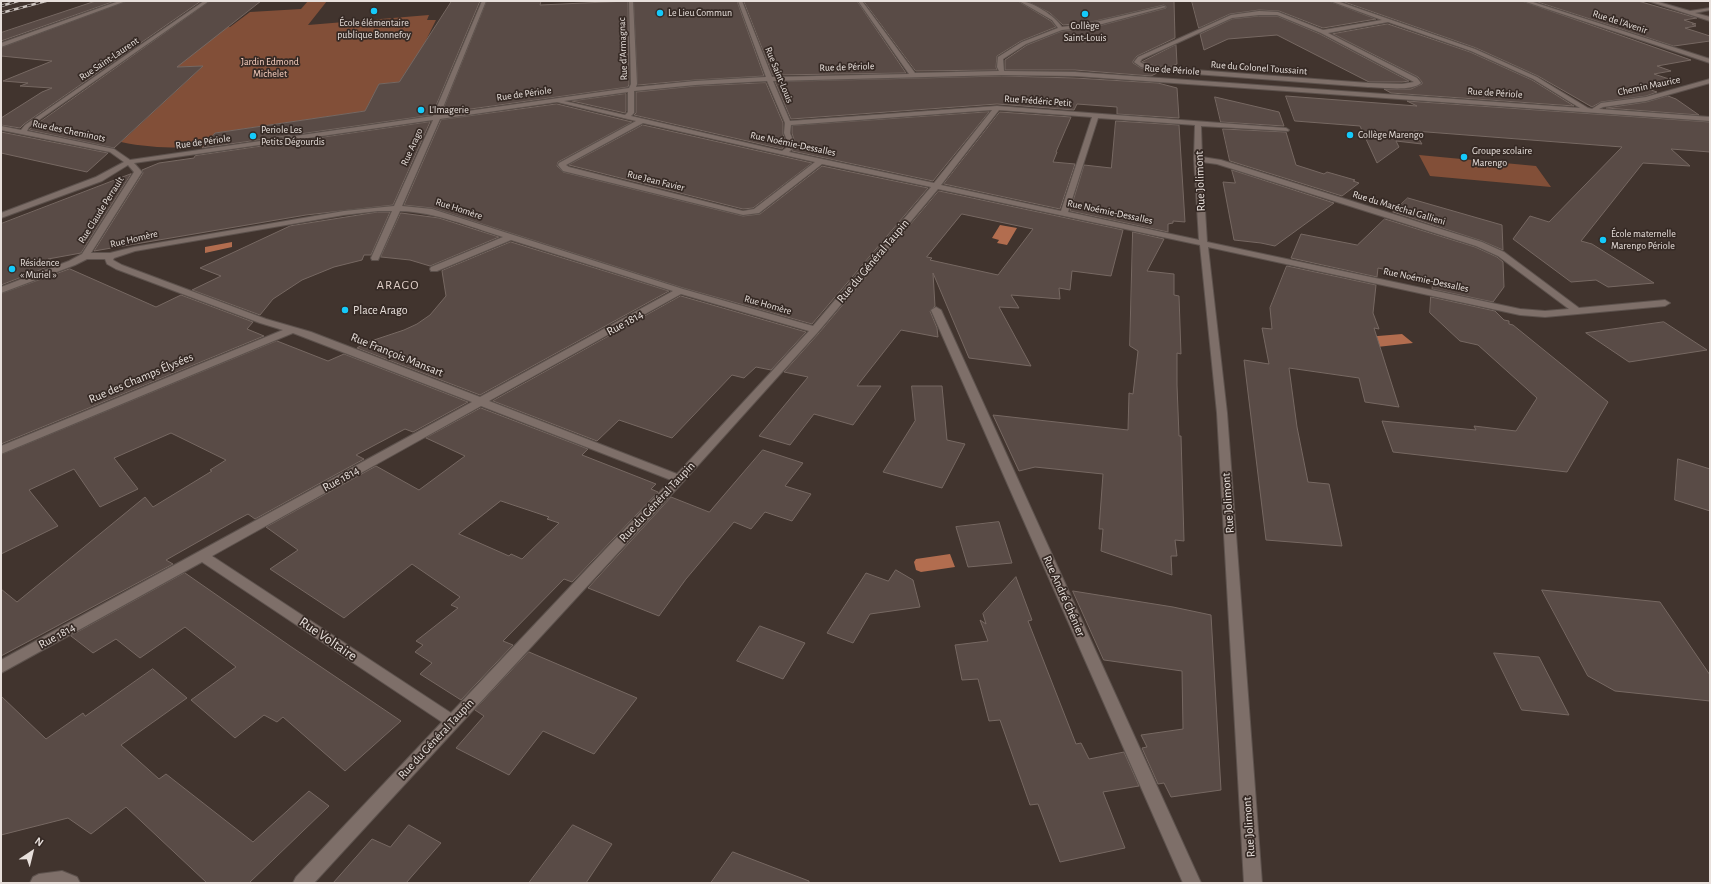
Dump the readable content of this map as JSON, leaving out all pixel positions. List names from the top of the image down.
{
  "streets": {
    "street": [
      "Rue de l'Avenir",
      "Rue d'Armagnac",
      "Rue Saint-Laurent",
      "Rue de Périole",
      "Rue du Colonel Toussaint",
      "Rue Saint-Louis",
      "Chemin Maurice",
      "Rue Frédéric Petit",
      "Rue des Cheminots",
      "Rue Noémie-Dessalles",
      "Rue Arago",
      "Rue Jean Favier",
      "Rue Jolimont",
      "Rue du Maréchal Gallieni",
      "Rue Homère",
      "Rue Claude Perrault",
      "Rue du Général Taupin",
      "Rue 1814",
      "Rue François Mansart",
      "Rue des Champs Élysées",
      "Rue André Chénier",
      "Rue Voltaire"
    ]
  },
  "crossings": [
    ["Rue d'Armagnac", "Rue de Périole"],
    ["Rue d'Armagnac", "Rue Noémie-Dessalles"],
    ["Rue Saint-Laurent", "Rue des Cheminots"],
    ["Rue de Périole", "Rue Saint-Louis"],
    ["Rue de Périole", "Chemin Maurice"],
    ["Rue de Périole", "Rue des Cheminots"],
    ["Rue de Périole", "Rue Noémie-Dessalles"],
    ["Rue de Périole", "Rue Arago"],
    ["Rue de Périole", "Rue Claude Perrault"],
    ["Rue Saint-Louis", "Rue Frédéric Petit"],
    ["Rue Saint-Louis", "Rue Noémie-Dessalles"],
    ["Rue Frédéric Petit", "Rue Jolimont"],
    ["Rue Frédéric Petit", "Rue du Général Taupin"],
    ["Rue des Cheminots", "Rue Claude Perrault"],
    ["Rue Noémie-Dessalles", "Rue Jean Favier"],
    ["Rue Noémie-Dessalles", "Rue Jolimont"],
    ["Rue Noémie-Dessalles", "Rue du Maréchal Gallieni"],
    ["Rue Noémie-Dessalles", "Rue du Général Taupin"],
    ["Rue Arago", "Rue Homère"],
    ["Rue Jolimont", "Rue du Maréchal Gallieni"],
    ["Rue Homère", "Rue Claude Perrault"],
    ["Rue Homère", "Rue du Général Taupin"],
    ["Rue Homère", "Rue 1814"],
    ["Rue Homère", "Rue François Mansart"],
    ["Rue du Général Taupin", "Rue François Mansart"],
    ["Rue du Général Taupin", "Rue Voltaire"],
    ["Rue 1814", "Rue François Mansart"],
    ["Rue 1814", "Rue Voltaire"],
    ["Rue François Mansart", "Rue des Champs Élysées"]
  ],
  "districts": ["ARAGO"],
  "parks": ["Jardin Edmond Michelet"],
  "places": [
    "École élémentaire publique Bonnefoy",
    "Le Lieu Commun",
    "Collège Saint-Louis",
    "L'Imagerie",
    "Collège Marengo",
    "Periole Les Petits Dégourdis",
    "Groupe scolaire Marengo",
    "École maternelle Marengo Périole",
    "Résidence « Muriel »",
    "Place Arago"
  ],
  "north": "top right"
}
